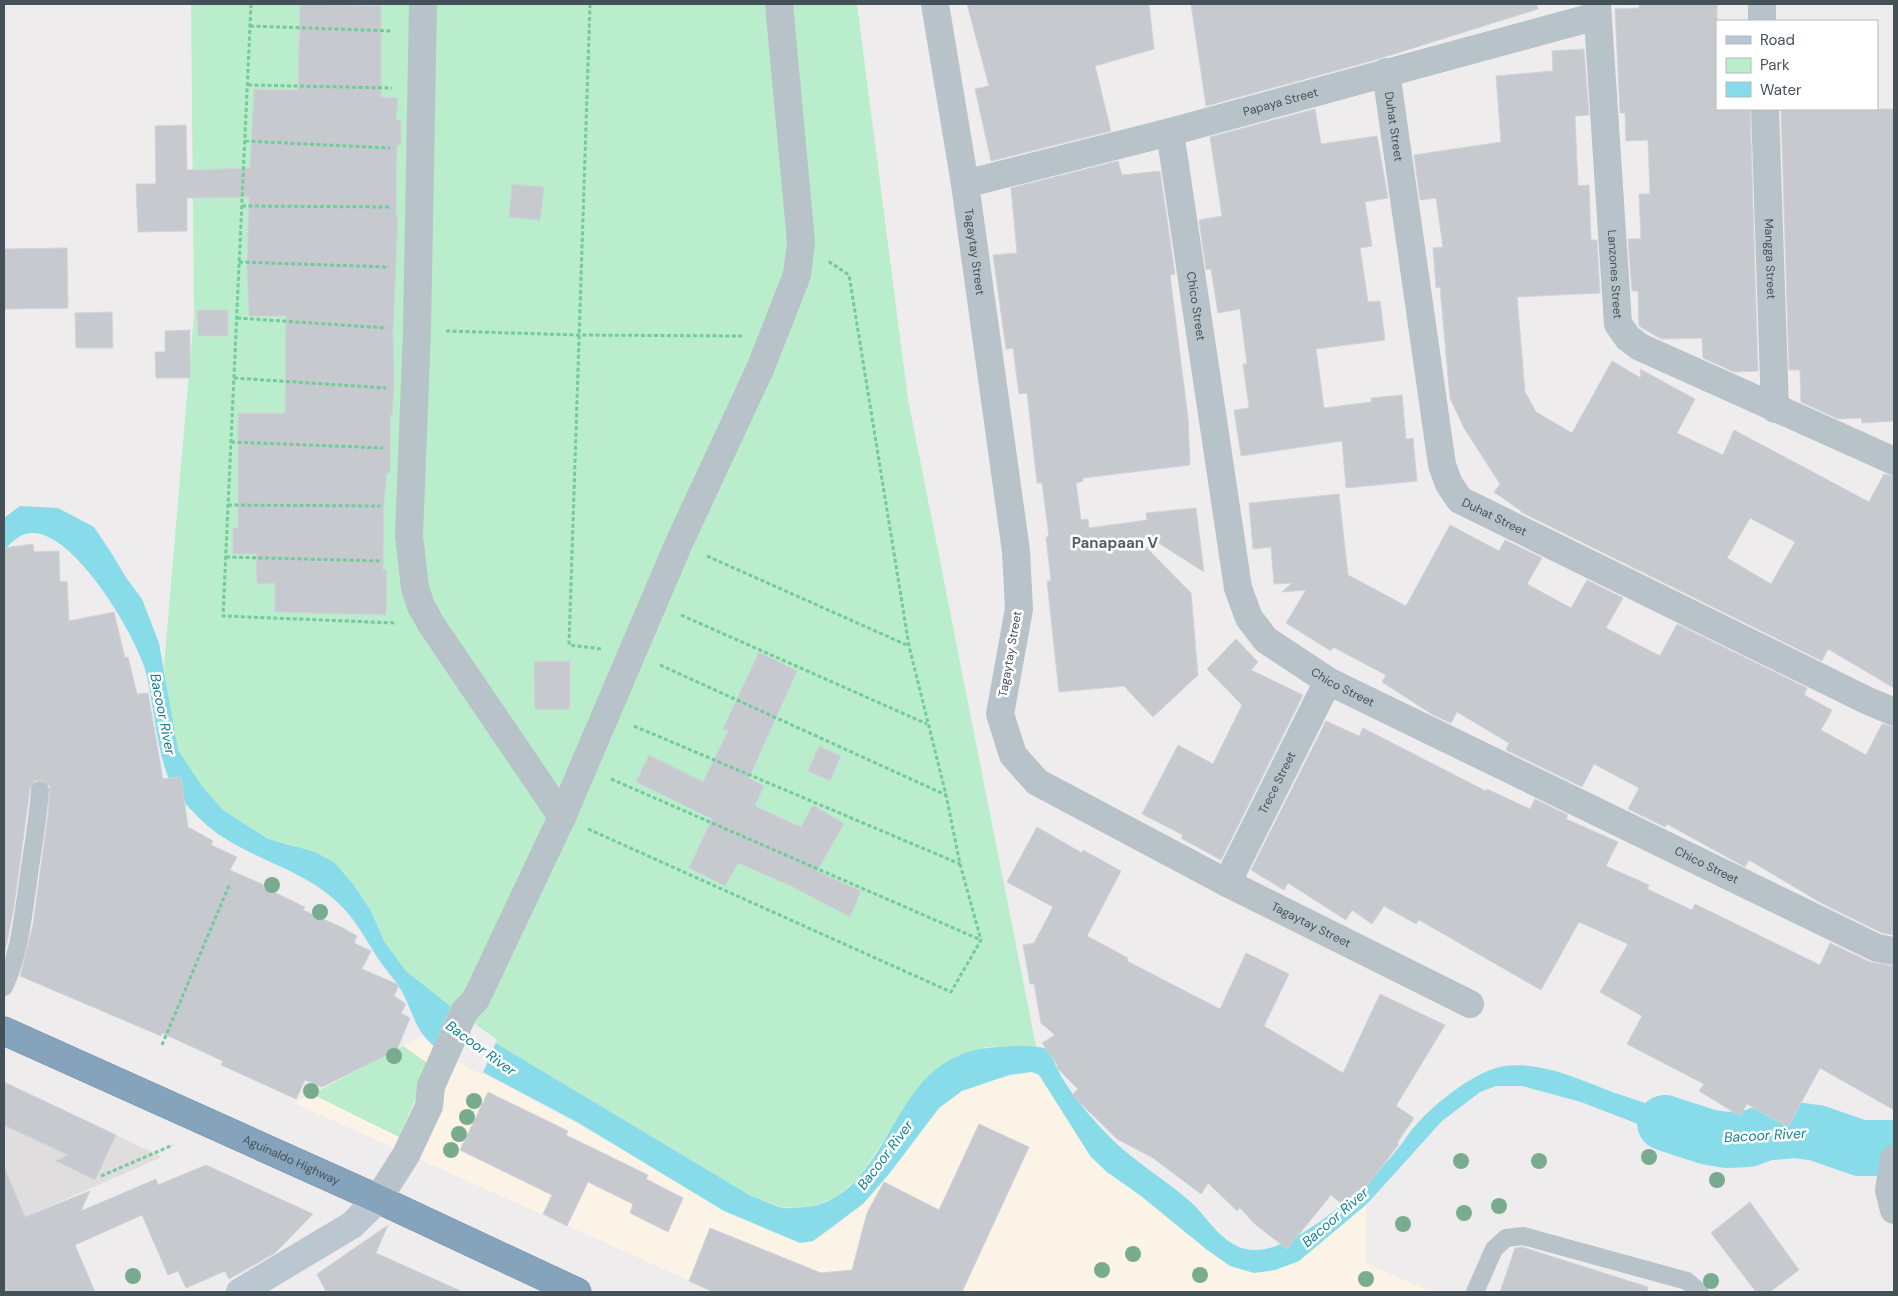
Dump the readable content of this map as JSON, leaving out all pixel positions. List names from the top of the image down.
{
  "streets": {
    "highway": ["Aguinaldo Highway"],
    "street": [
      "Papaya Street",
      "Duhat Street",
      "Tagaytay Street",
      "Mangga Street",
      "Lanzones Street",
      "Chico Street",
      "Trece Street"
    ]
  },
  "crossings": [
    ["Papaya Street", "Duhat Street"],
    ["Papaya Street", "Tagaytay Street"],
    ["Papaya Street", "Lanzones Street"],
    ["Papaya Street", "Chico Street"],
    ["Tagaytay Street", "Trece Street"],
    ["Mangga Street", "Lanzones Street"],
    ["Chico Street", "Trece Street"]
  ],
  "districts": ["Panapaan V"],
  "water": ["Bacoor River"],
  "legend": ["Road", "Park", "Water"]
}
